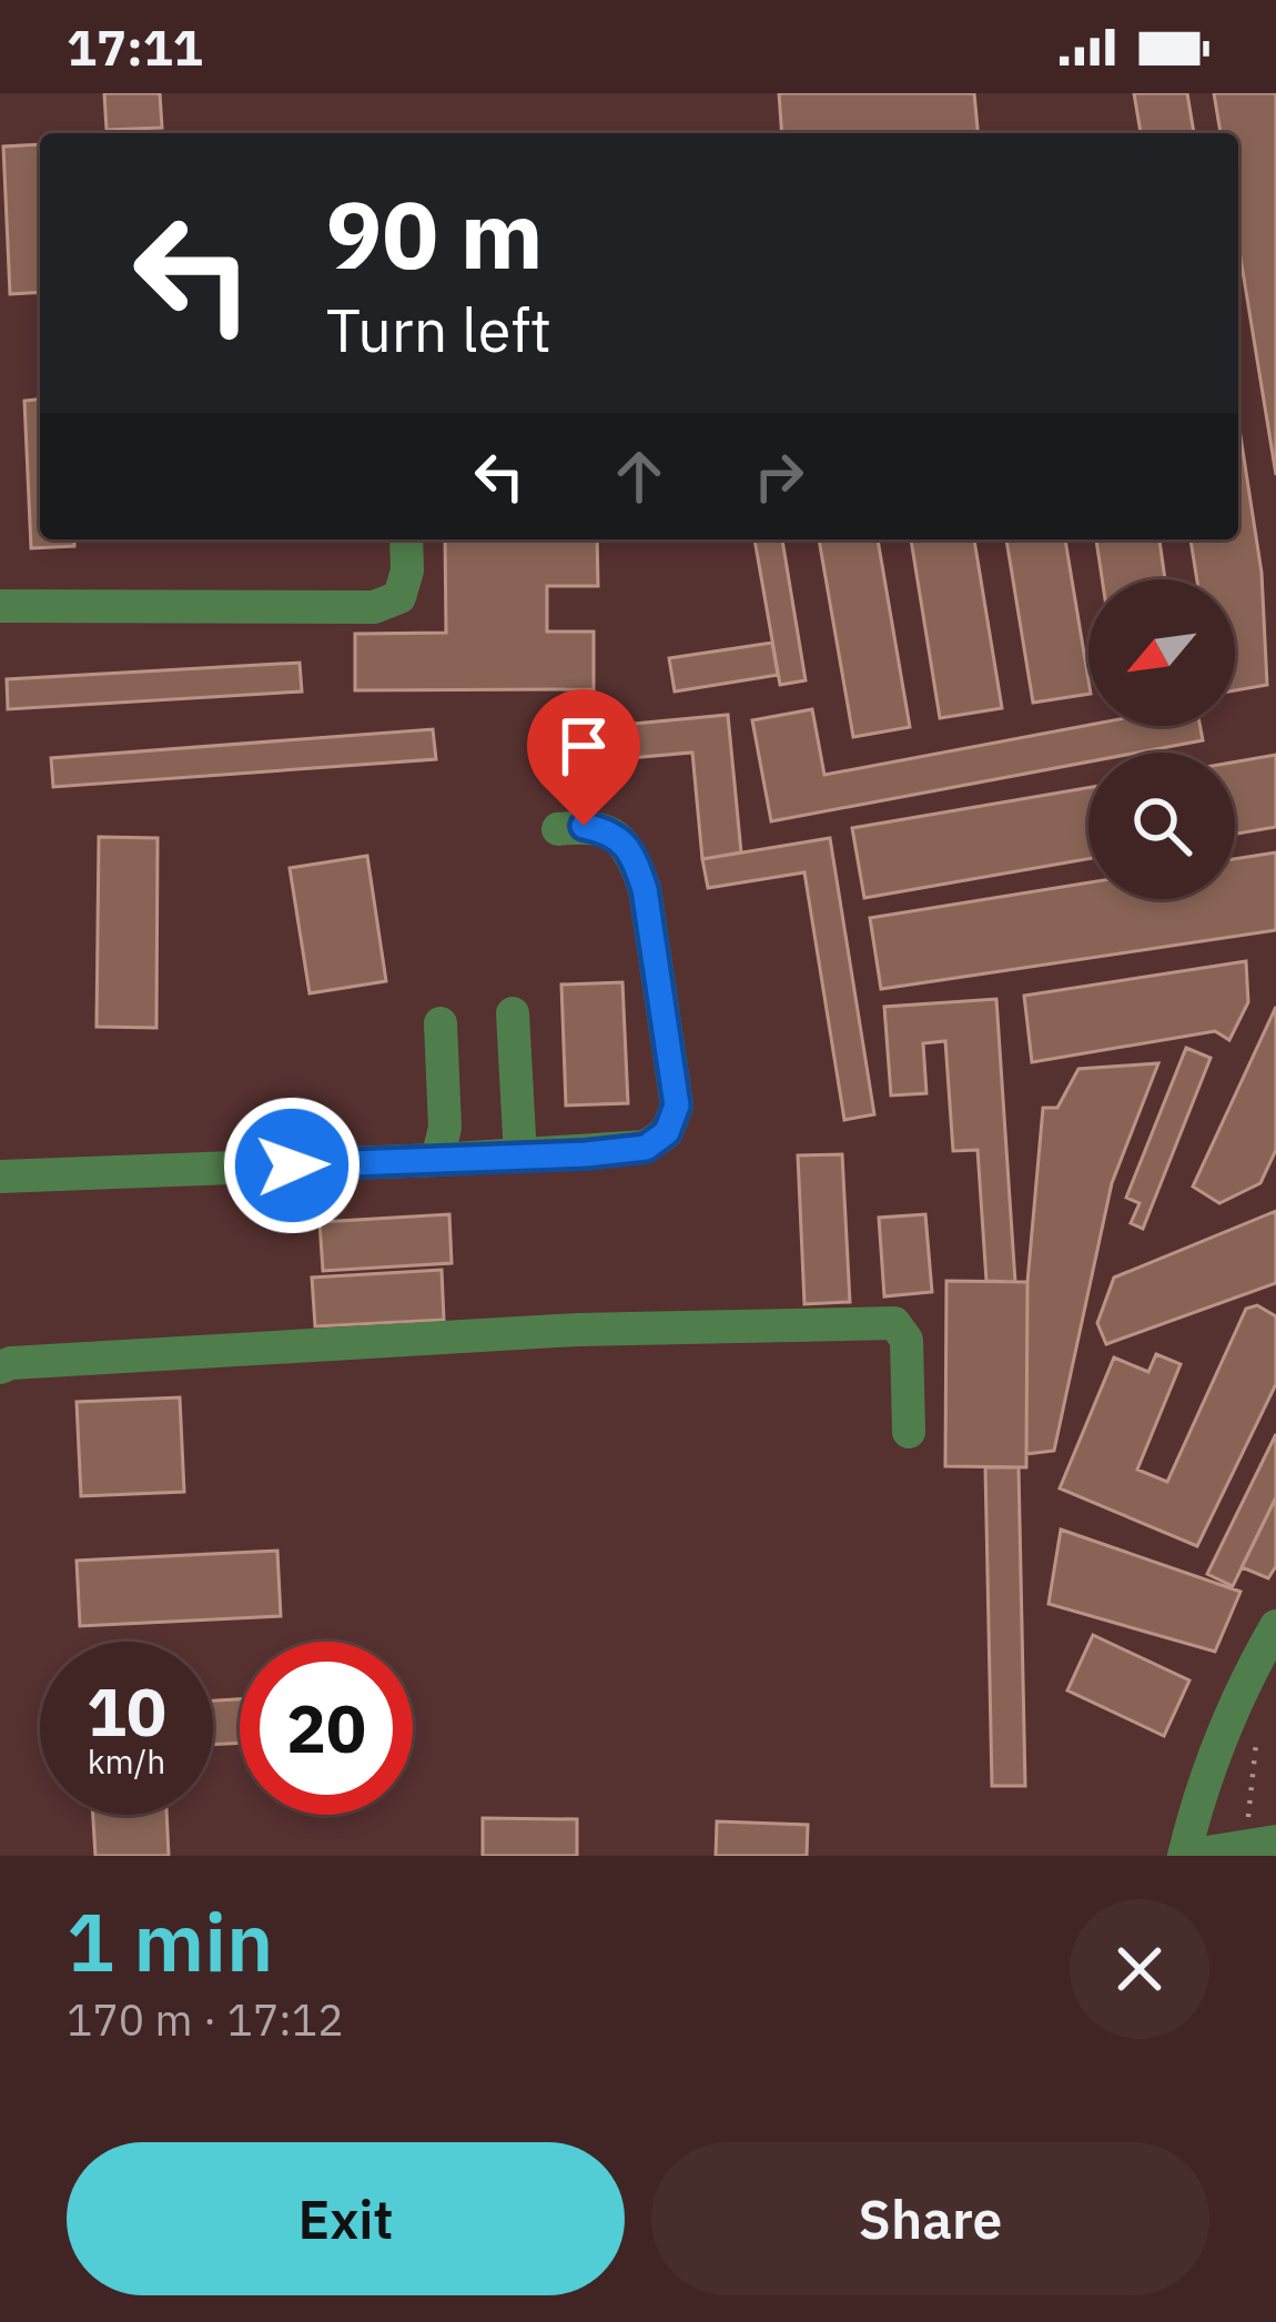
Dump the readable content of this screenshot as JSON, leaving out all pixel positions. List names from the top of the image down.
{
  "north": "bottom left",
  "page": {
    "status": "17:11",
    "turn": ["90 m", "Turn left"],
    "speed": "10 km/h",
    "limit": "20",
    "heading": ["1 min", "170 m · 17:12"],
    "buttons": ["Exit", "Share"]
  }
}
